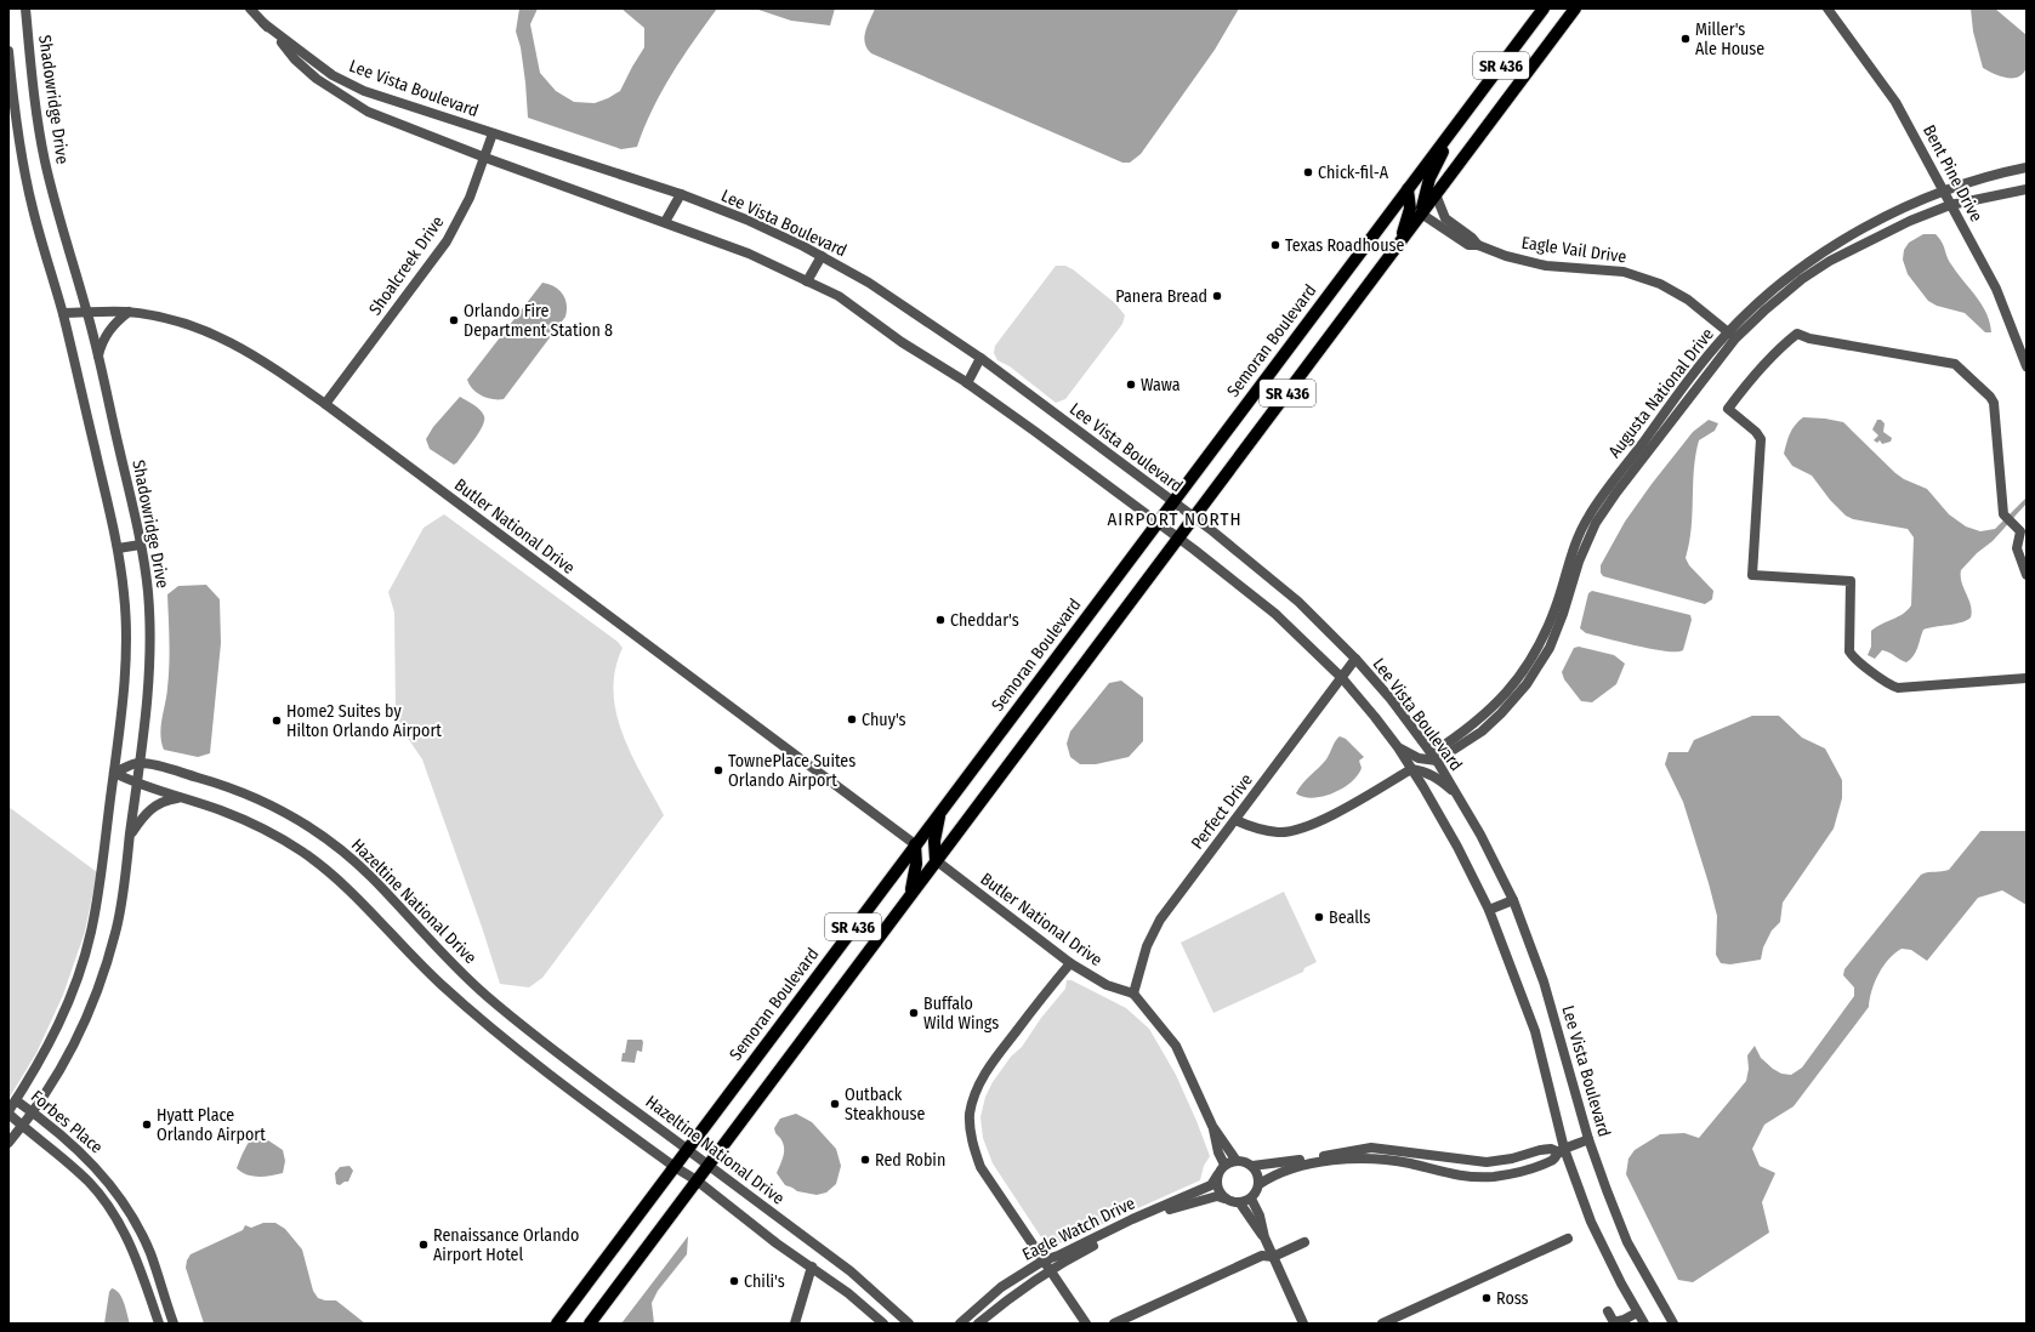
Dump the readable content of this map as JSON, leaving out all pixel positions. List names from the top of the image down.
{
  "streets": {
    "main road": ["SR 436", "Semoran Boulevard"],
    "street": [
      "Lee Vista Boulevard",
      "Shadowridge Drive",
      "Bent Pine Drive",
      "Eagle Vail Drive",
      "Shoalcreek Drive",
      "Augusta National Drive",
      "Butler National Drive",
      "Perfect Drive",
      "Hazeltine National Drive",
      "Forbes Place",
      "Eagle Watch Drive"
    ]
  },
  "crossings": [
    ["SR 436", "Lee Vista Boulevard"],
    ["SR 436", "Eagle Vail Drive"],
    ["SR 436", "Butler National Drive"],
    ["SR 436", "Hazeltine National Drive"],
    ["Lee Vista Boulevard", "Shoalcreek Drive"],
    ["Lee Vista Boulevard", "Semoran Boulevard"],
    ["Lee Vista Boulevard", "Augusta National Drive"],
    ["Lee Vista Boulevard", "Perfect Drive"],
    ["Shadowridge Drive", "Butler National Drive"],
    ["Shadowridge Drive", "Hazeltine National Drive"],
    ["Shadowridge Drive", "Forbes Place"],
    ["Bent Pine Drive", "Augusta National Drive"],
    ["Eagle Vail Drive", "Augusta National Drive"],
    ["Shoalcreek Drive", "Butler National Drive"],
    ["Semoran Boulevard", "Butler National Drive"],
    ["Semoran Boulevard", "Hazeltine National Drive"],
    ["Butler National Drive", "Perfect Drive"]
  ],
  "districts": ["AIRPORT NORTH"],
  "places": [
    "Miller's Ale House",
    "Chick-fil-A",
    "Texas Roadhouse",
    "Panera Bread",
    "Orlando Fire Department Station 8",
    "Wawa",
    "Cheddar's",
    "Chuy's",
    "Home2 Suites by Hilton Orlando Airport",
    "TownePlace Suites Orlando Airport",
    "Bealls",
    "Buffalo Wild Wings",
    "Outback Steakhouse",
    "Hyatt Place Orlando Airport",
    "Red Robin",
    "Renaissance Orlando Airport Hotel",
    "Chili's",
    "Ross"
  ]
}
